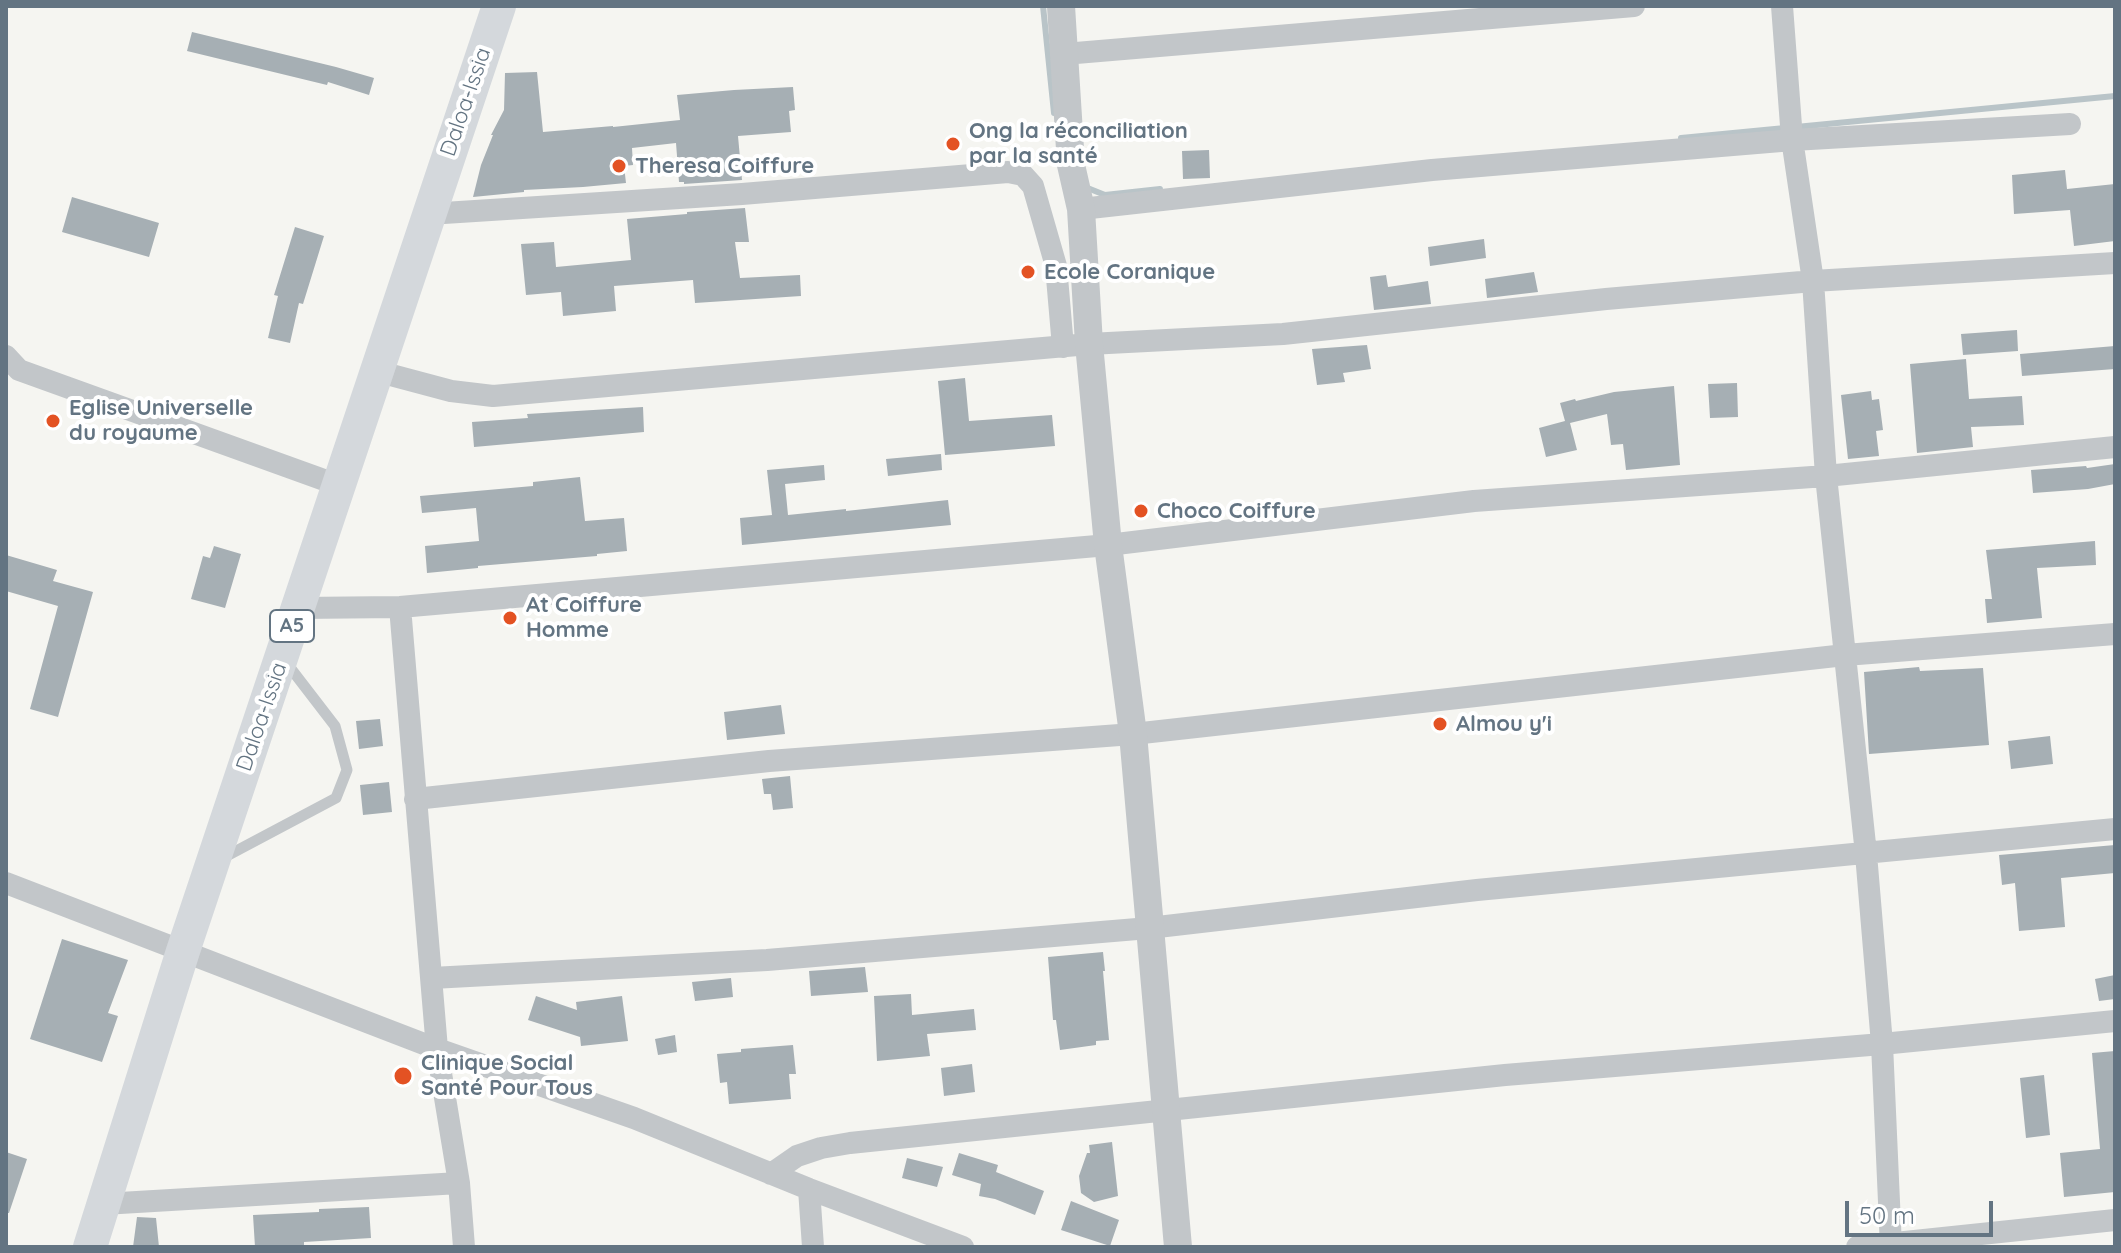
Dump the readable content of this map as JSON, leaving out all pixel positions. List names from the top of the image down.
{
  "streets": {
    "main road": ["Daloa-Issia", "A5"]
  },
  "places": [
    "Ong la réconciliation par la santé",
    "Theresa Coiffure",
    "Ecole Coranique",
    "Eglise Universelle du royaume",
    "Choco Coiffure",
    "At Coiffure Homme",
    "Almou y'i",
    "Clinique Social Santé Pour Tous"
  ],
  "scale_bar": "50 m"
}
